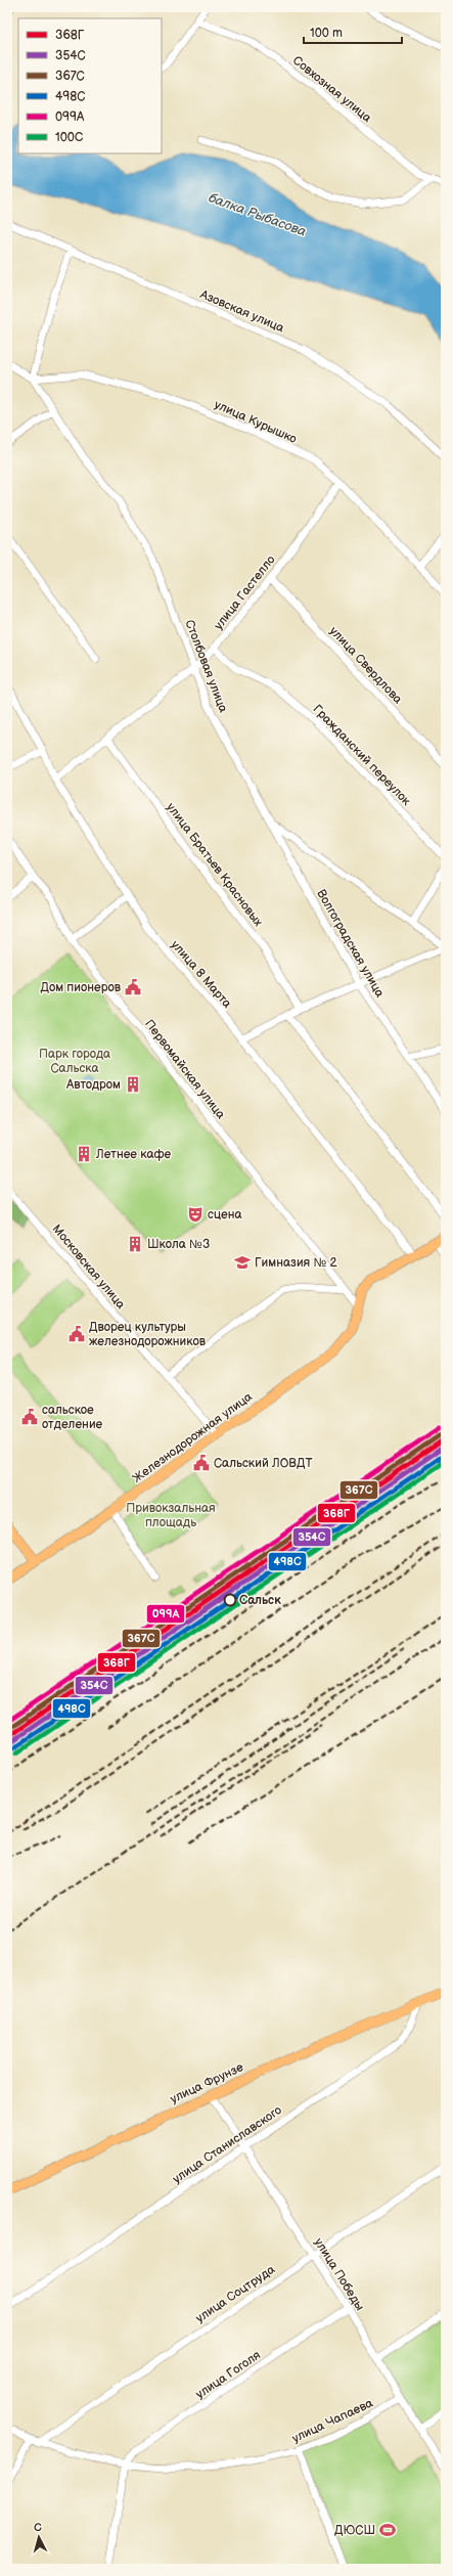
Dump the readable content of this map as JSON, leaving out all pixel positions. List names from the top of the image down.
{
  "streets": {
    "main road": ["Железнодорожная улица", "улица Фрунзе"],
    "street": [
      "Совхозная улица",
      "Азовская улица",
      "улица Курышко",
      "улица Гастелло",
      "улица Свердлова",
      "Столбовая улица",
      "Гражданский переулок",
      "улица Братьев Красновых",
      "Волгоградская улица",
      "улица 8 Марта",
      "Первомайская улица",
      "Московская улица",
      "улица Станиславского",
      "улица Победы",
      "улица Соцтруда",
      "улица Гоголя",
      "улица Чапаева"
    ]
  },
  "crossings": [
    ["улица Курышко", "улица Гастелло"],
    ["улица Курышко", "Столбовая улица"],
    ["улица Гастелло", "улица Свердлова"],
    ["улица Гастелло", "Столбовая улица"],
    ["улица Гастелло", "Гражданский переулок"],
    ["улица Гастелло", "улица Братьев Красновых"],
    ["улица Гастелло", "улица 8 Марта"],
    ["Столбовая улица", "Волгоградская улица"],
    ["улица 8 Марта", "Железнодорожная улица"],
    ["Первомайская улица", "Железнодорожная улица"],
    ["Московская улица", "Железнодорожная улица"],
    ["улица Фрунзе", "улица Станиславского"],
    ["улица Фрунзе", "улица Победы"],
    ["улица Станиславского", "улица Победы"],
    ["улица Победы", "улица Соцтруда"],
    ["улица Победы", "улица Гоголя"],
    ["улица Победы", "улица Чапаева"],
    ["улица Соцтруда", "улица Чапаева"],
    ["улица Гоголя", "улица Чапаева"]
  ],
  "water": ["балка Рыбасова"],
  "parks": ["Парк города Сальска", "Привокзальная площадь"],
  "places": {
    "public building": [
      "Дом пионеров",
      "Дворец культуры железнодорожников",
      "сальское отделение",
      "Сальский ЛОВДТ"
    ],
    "building": ["Автодром", "Летнее кафе", "Школа №3"],
    "theatre": ["сцена"],
    "school or university": ["Гимназия № 2"],
    "other": ["Сальск"],
    "sports": ["ДЮСШ"]
  },
  "lines": [
    "transit line 099А",
    "transit line 367С",
    "transit line 368Г",
    "transit line 354С",
    "transit line 498С",
    "transit line 100C"
  ],
  "legend": [
    "368Г",
    "354С",
    "367С",
    "498С",
    "099А",
    "100C"
  ],
  "scale_bar": "100 m",
  "north": "top"
}
